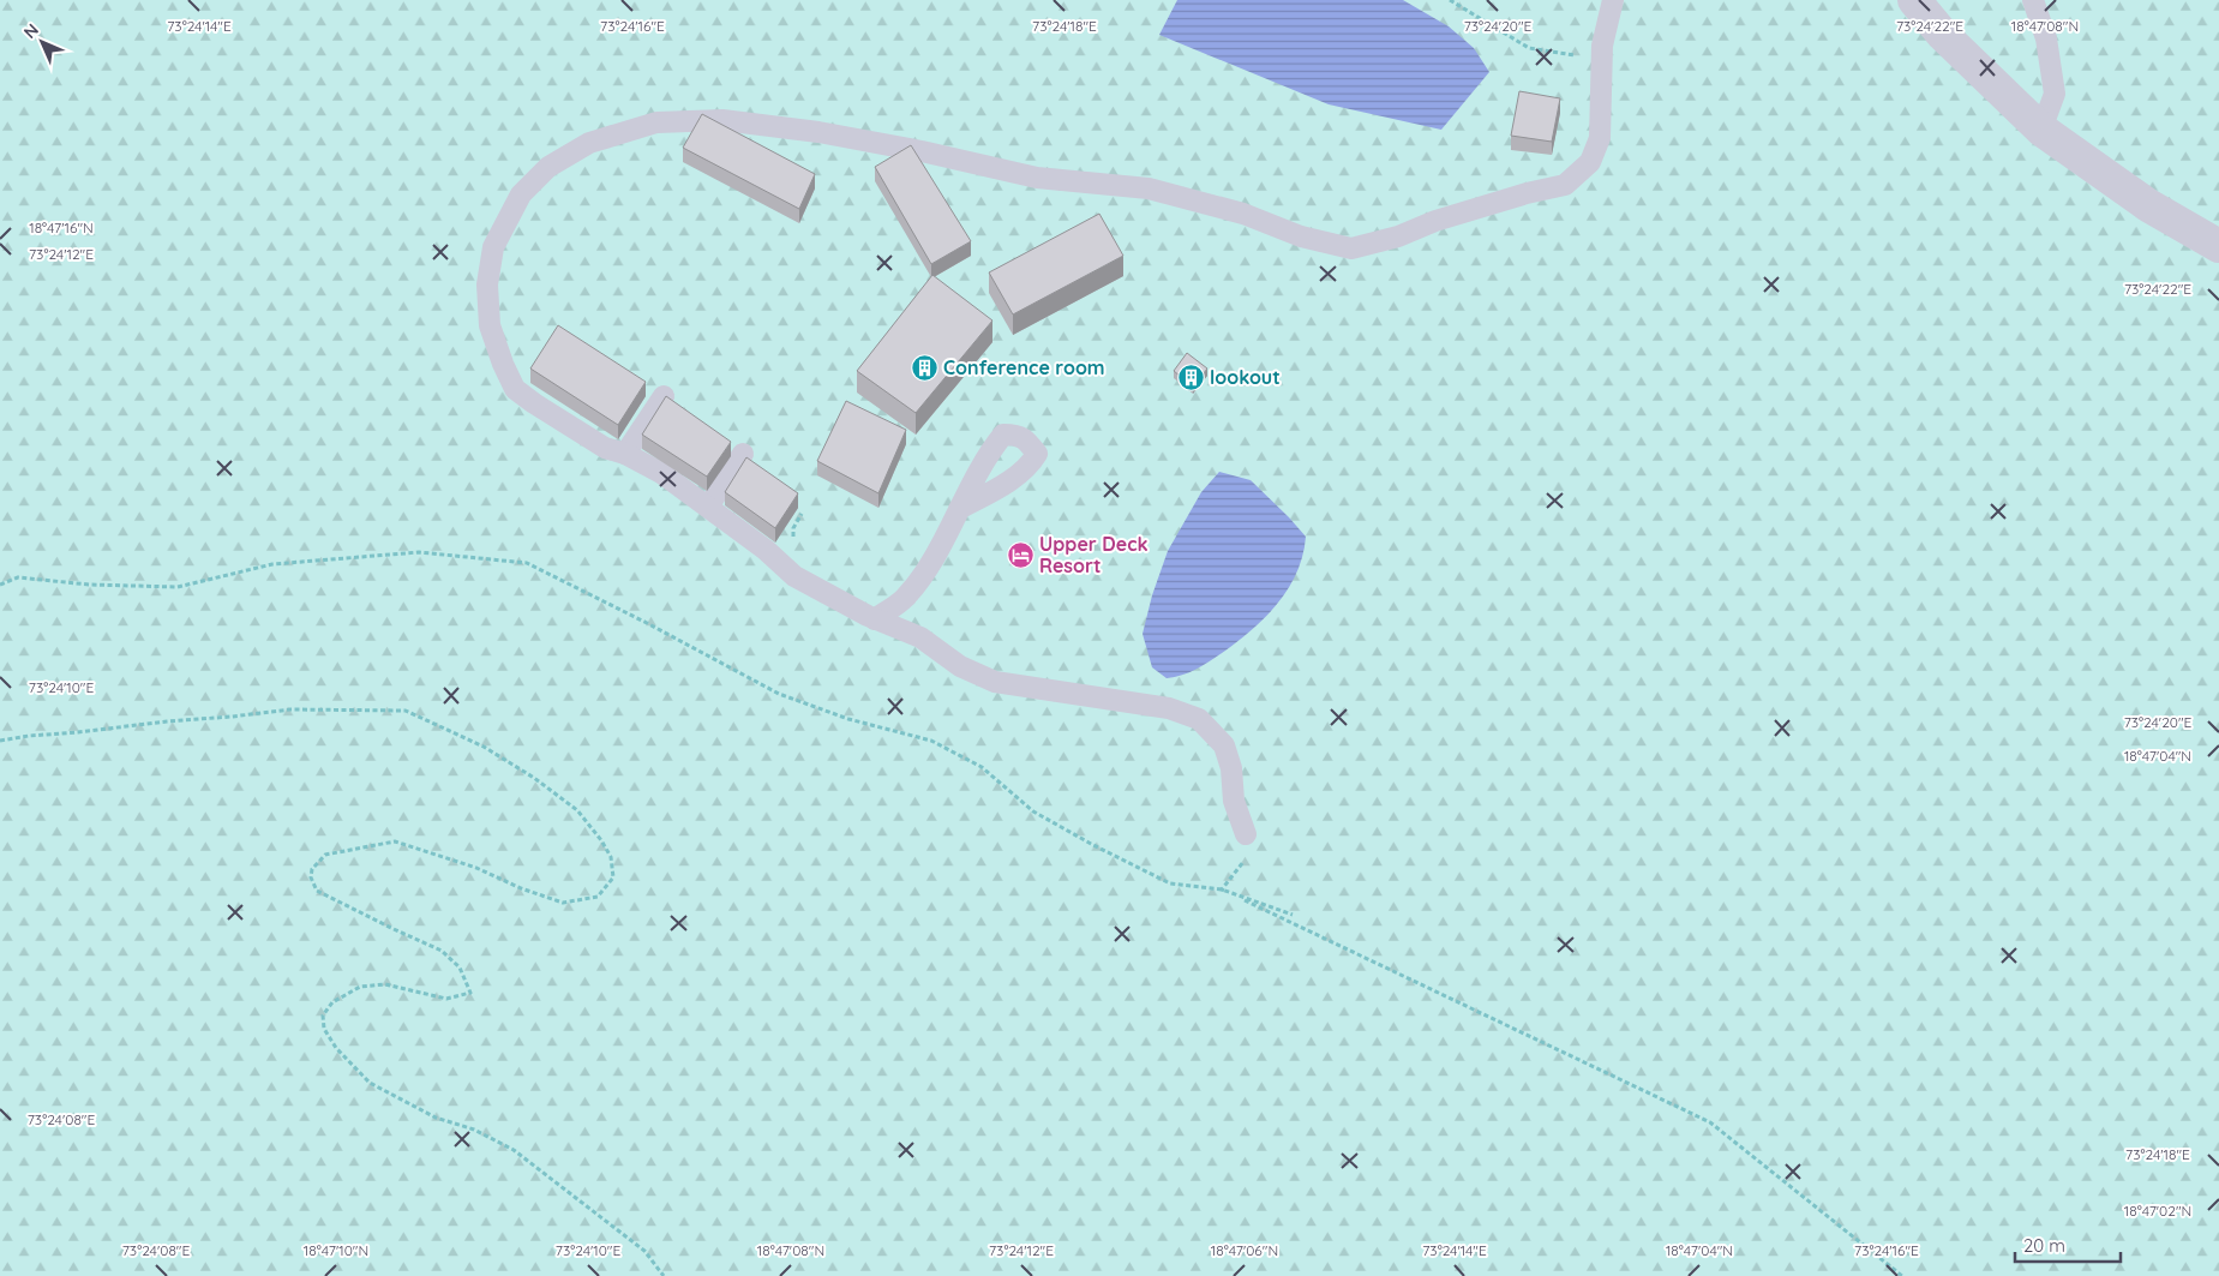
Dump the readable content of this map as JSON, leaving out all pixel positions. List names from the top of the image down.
{
  "places": {
    "building": ["Conference room", "lookout"],
    "hotel": ["Upper Deck Resort"]
  },
  "scale_bar": "20 m",
  "north": "top left",
  "coordinates": [
    "73°24'22\"E",
    "73°24'14\"E",
    "73°24'16\"E",
    "73°24'18\"E",
    "73°24'20\"E",
    "18°47'08\"N",
    "18°47'16\"N",
    "73°24'12\"E",
    "73°24'10\"E",
    "18°47'04\"N",
    "73°24'08\"E",
    "18°47'02\"N",
    "18°47'10\"N",
    "18°47'06\"N"
  ]
}
